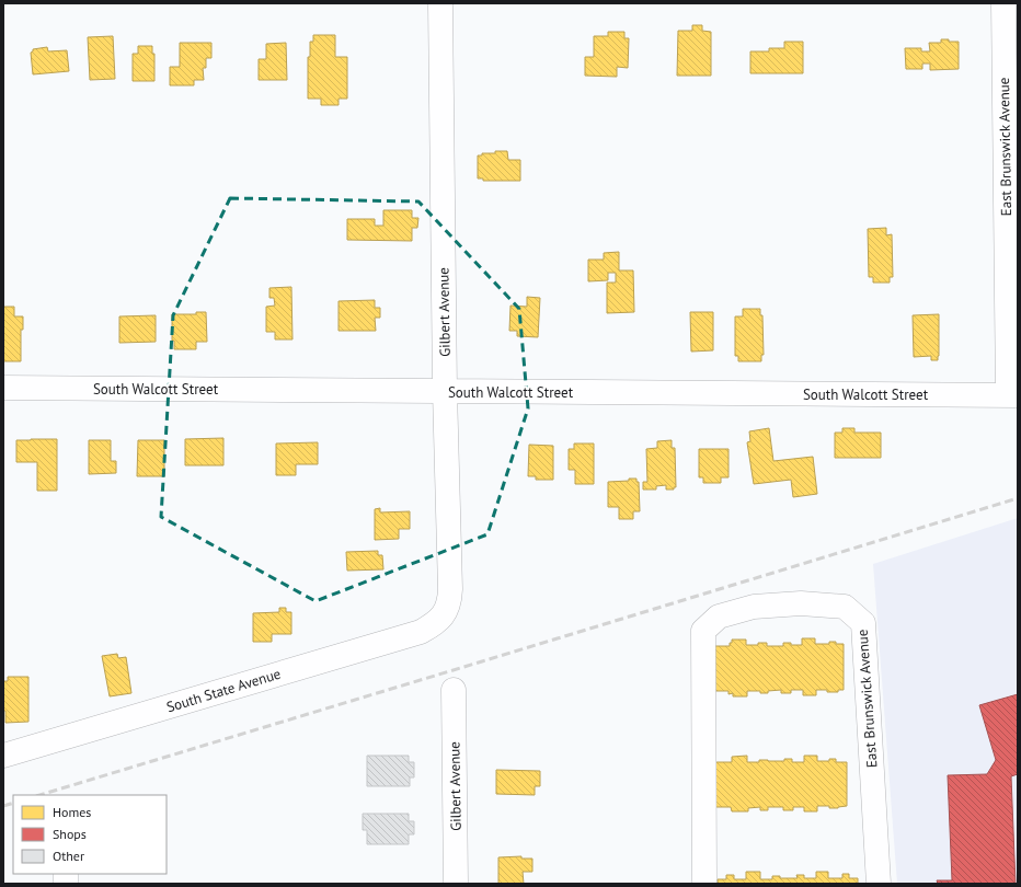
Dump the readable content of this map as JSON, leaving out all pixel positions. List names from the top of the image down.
{
  "streets": {
    "street": [
      "East Brunswick Avenue",
      "Gilbert Avenue",
      "South Walcott Street",
      "South State Avenue"
    ]
  },
  "crossings": [
    ["East Brunswick Avenue", "South Walcott Street"],
    ["Gilbert Avenue", "South Walcott Street"],
    ["Gilbert Avenue", "South State Avenue"]
  ],
  "legend": ["Homes", "Shops", "Other"]
}
